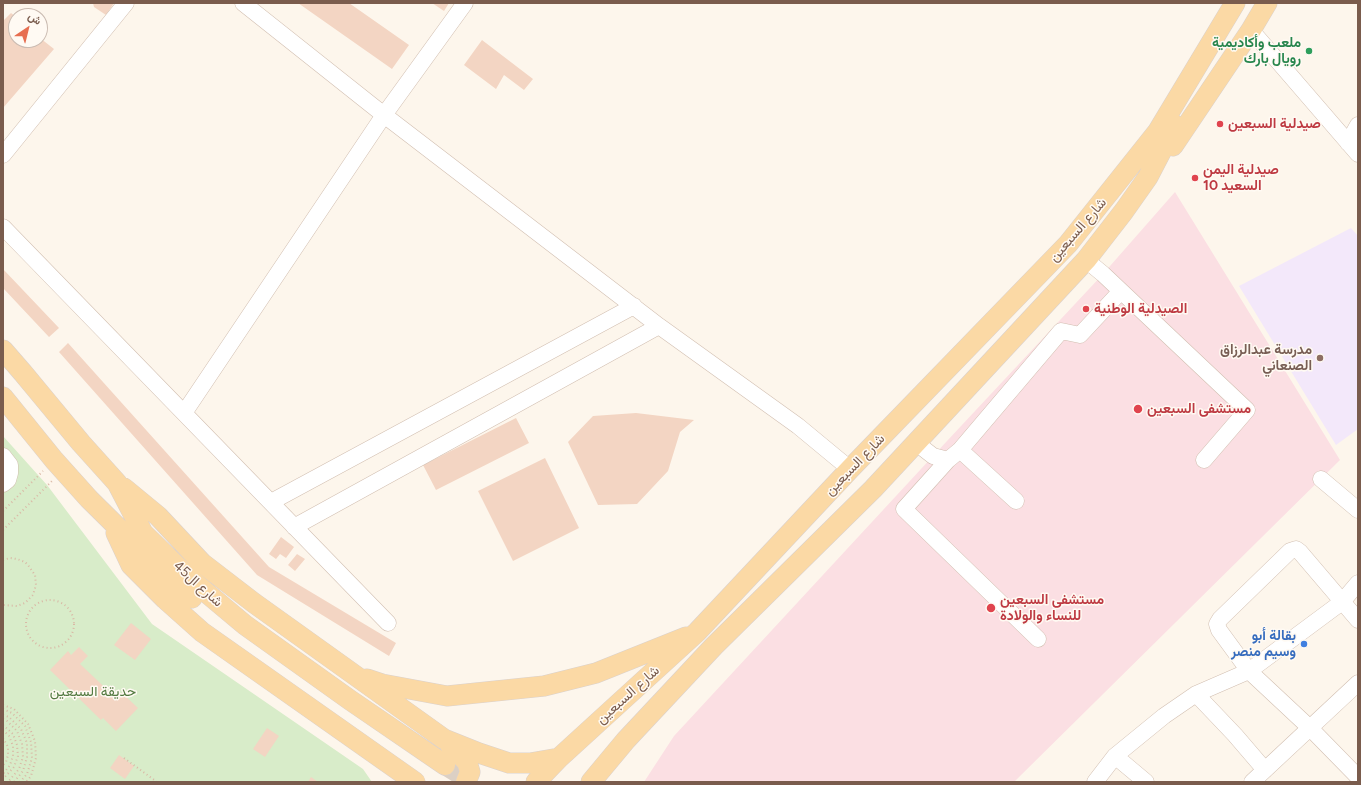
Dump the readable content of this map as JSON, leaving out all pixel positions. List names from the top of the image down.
{
  "streets": {
    "main road": ["شارع السبعين", "شارع ال45"]
  },
  "parks": ["حديقة السبعين"],
  "places": [
    "ملعب وأكاديمية رويال بارك",
    "صيدلية السبعين",
    "صيدلية اليمن السعيد 10",
    "الصيدلية الوطنية",
    "مدرسة عبدالرزاق الصنعاني",
    "مستشفى السبعين",
    "مستشفى السبعين للنساء والولادة",
    "بقالة أبو وسيم منصر"
  ],
  "north": "top right"
}
